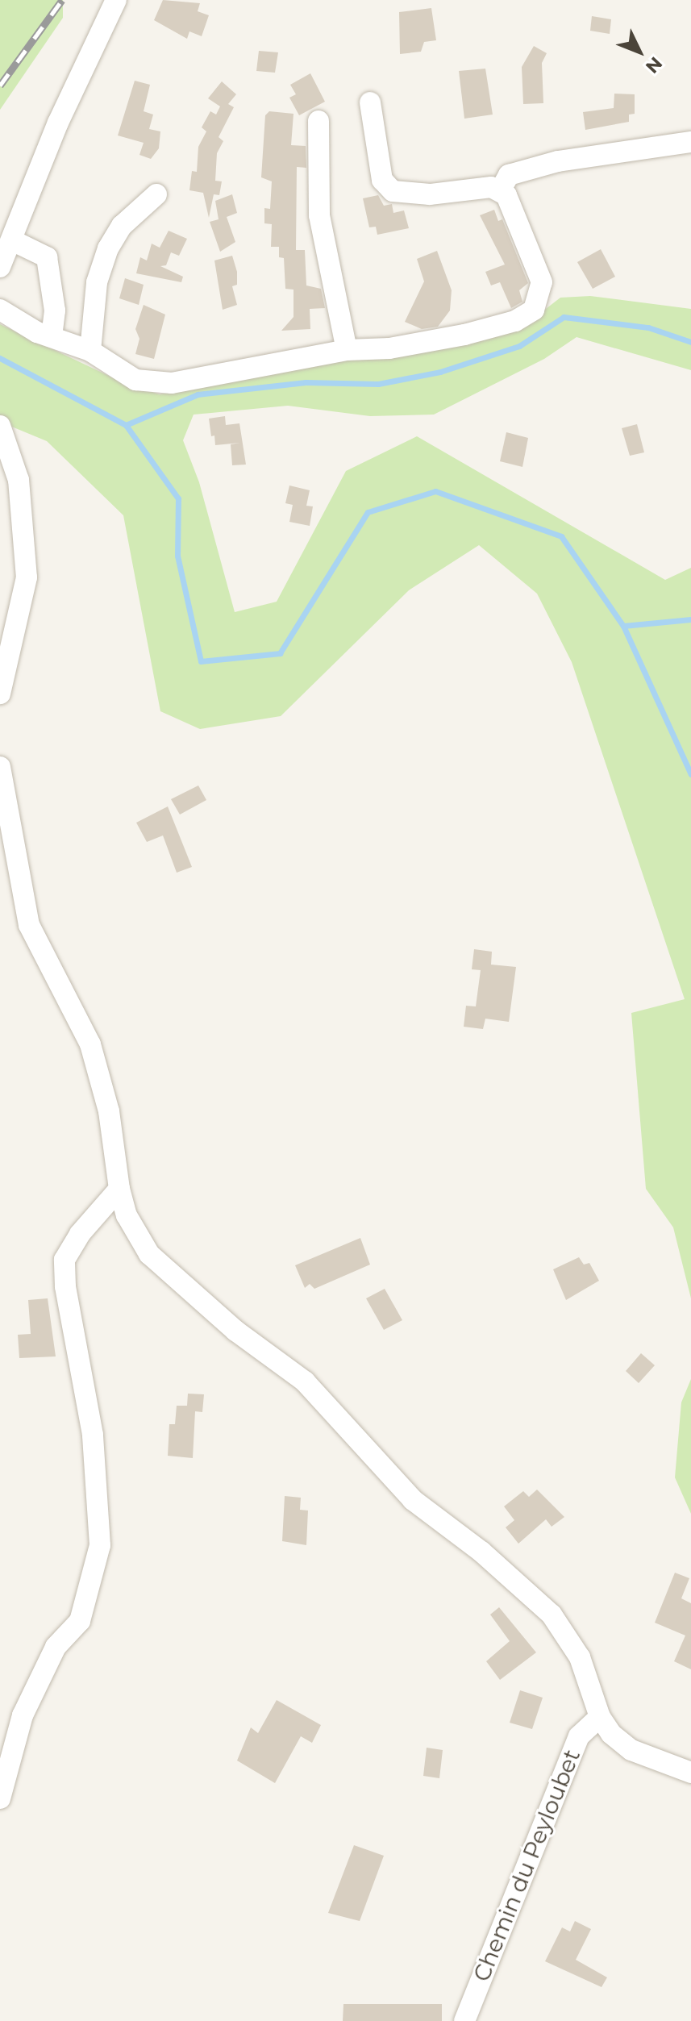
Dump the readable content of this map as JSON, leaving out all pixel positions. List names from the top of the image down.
{
  "streets": {
    "street": ["Chemin du Peyloubet"]
  },
  "north": "bottom right"
}
